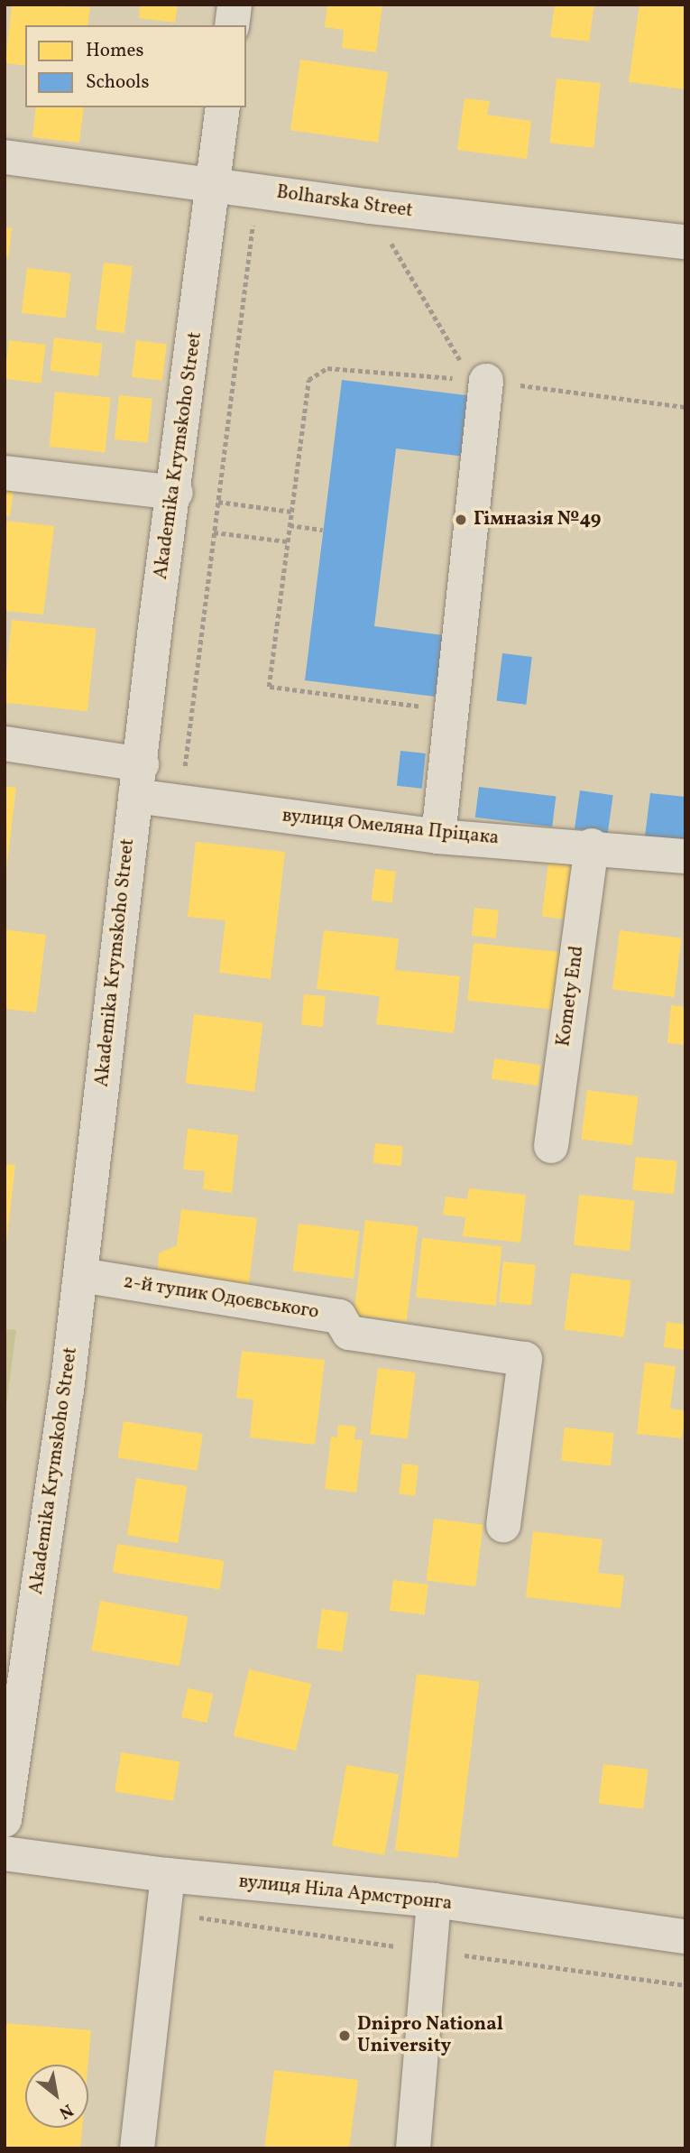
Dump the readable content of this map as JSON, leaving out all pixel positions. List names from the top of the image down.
{
  "streets": {
    "street": [
      "Bolharska Street",
      "Akademika Krymskoho Street",
      "вулиця Омеляна Пріцака",
      "Komety End",
      "2-й тупик Одоєвського",
      "вулиця Ніла Армстронга"
    ]
  },
  "crossings": [
    ["Bolharska Street", "Akademika Krymskoho Street"],
    ["Akademika Krymskoho Street", "вулиця Омеляна Пріцака"],
    ["Akademika Krymskoho Street", "2-й тупик Одоєвського"],
    ["вулиця Омеляна Пріцака", "Komety End"]
  ],
  "places": ["Гімназія №49", "Dnipro National University"],
  "legend": ["Homes", "Schools"],
  "north": "bottom right"
}
